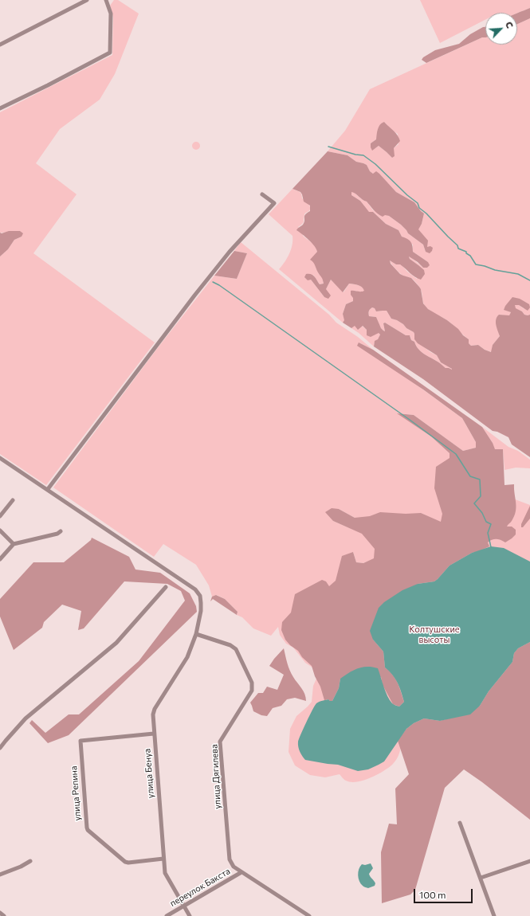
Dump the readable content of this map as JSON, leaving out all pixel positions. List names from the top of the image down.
{
  "streets": {
    "street": [
      "улица Бенуа",
      "улица Дягилева",
      "улица Репина",
      "переулок Бакста"
    ]
  },
  "crossings": [
    ["улица Бенуа", "улица Дягилева"],
    ["улица Бенуа", "улица Репина"],
    ["улица Бенуа", "переулок Бакста"],
    ["улица Дягилева", "переулок Бакста"]
  ],
  "parks": ["Колтушские высоты"],
  "scale_bar": "100 m",
  "north": "top right"
}
